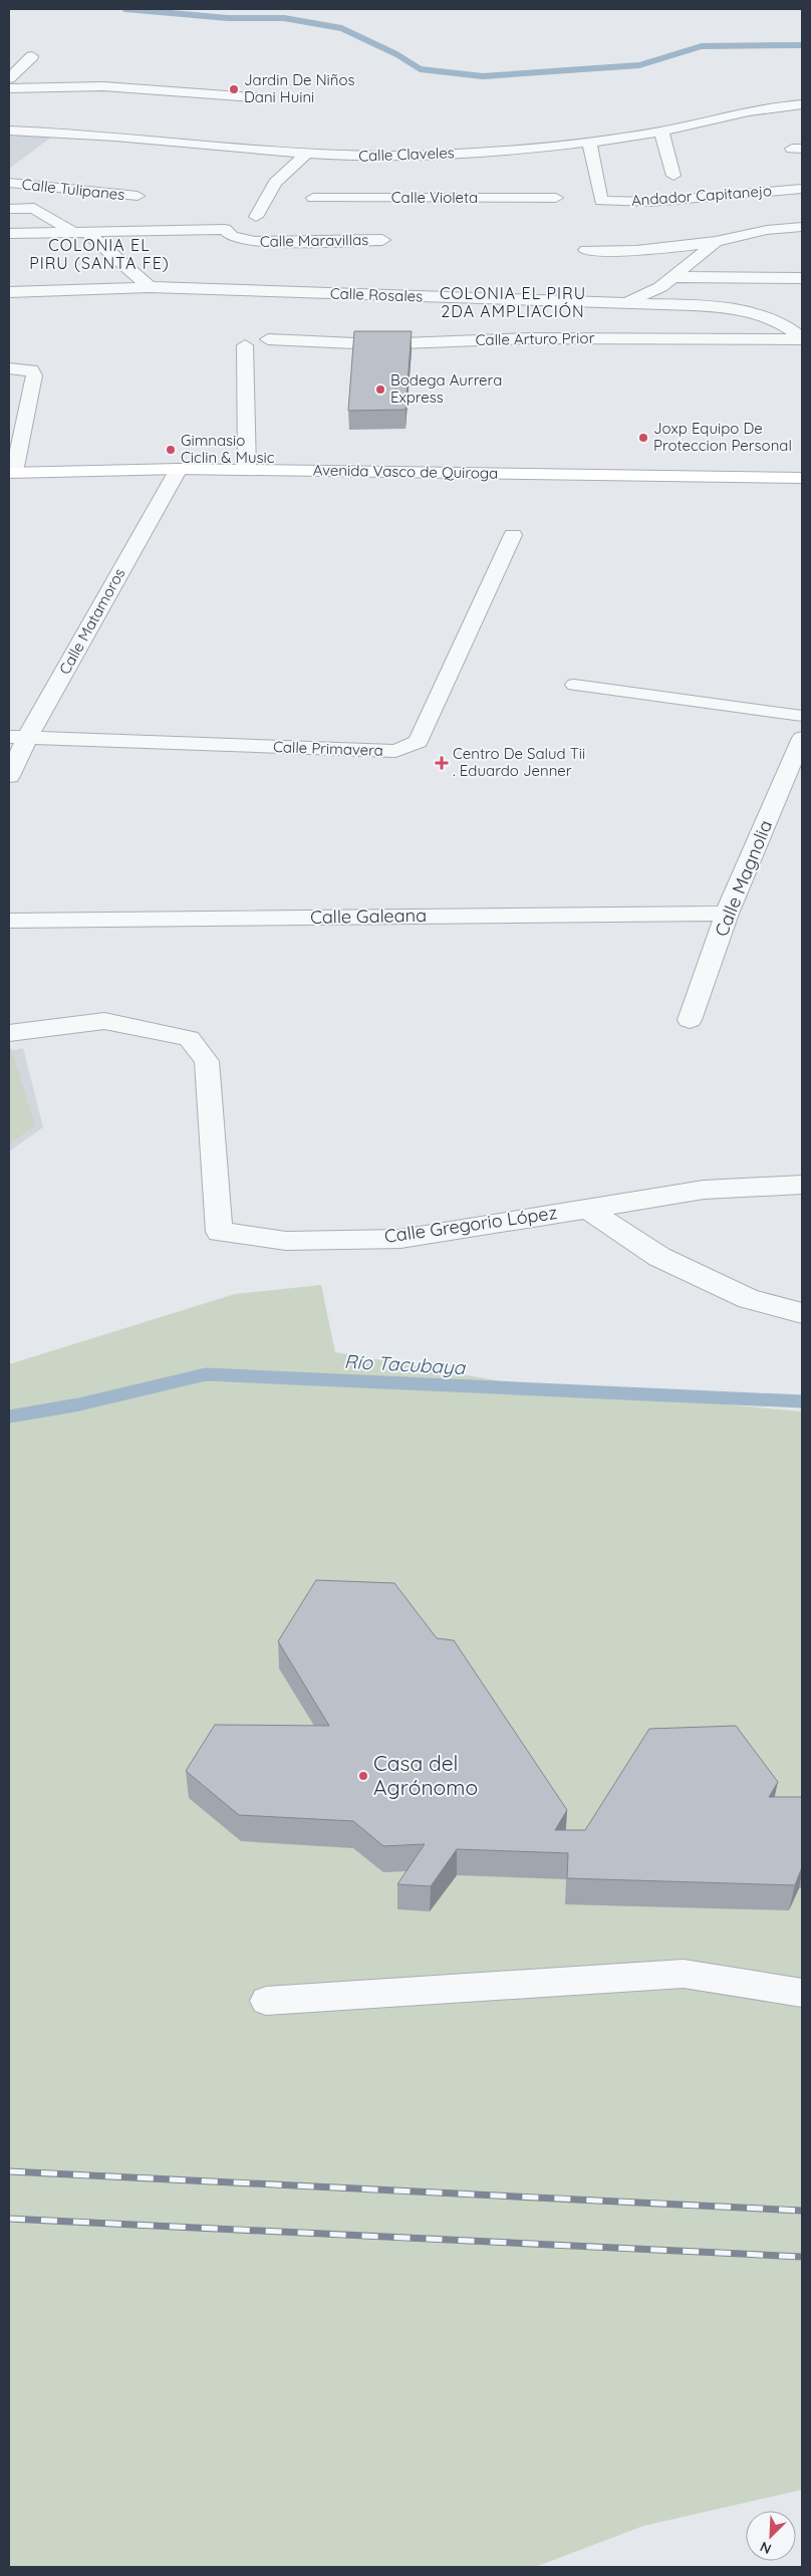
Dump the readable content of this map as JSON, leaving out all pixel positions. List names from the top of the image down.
{
  "streets": {
    "main road": ["Avenida Vasco de Quiroga"],
    "street": [
      "Calle Claveles",
      "Calle Tulipanes",
      "Andador Capitanejo",
      "Calle Violeta",
      "Calle Maravillas",
      "Calle Rosales",
      "Calle Arturo Prior",
      "Calle Matamoros",
      "Calle Primavera",
      "Calle Magnolia",
      "Calle Galeana",
      "Calle Gregorio López"
    ]
  },
  "crossings": [
    ["Calle Claveles", "Andador Capitanejo"],
    ["Calle Rosales", "Calle Arturo Prior"],
    ["Avenida Vasco de Quiroga", "Calle Matamoros"],
    ["Calle Matamoros", "Calle Primavera"],
    ["Calle Magnolia", "Calle Galeana"]
  ],
  "districts": ["COLONIA EL PIRU (SANTA FE)", "COLONIA EL PIRU 2DA AMPLIACIÓN"],
  "water": ["Río Tacubaya"],
  "places": {
    "other": [
      "Jardin De Niños Dani Huini",
      "Bodega Aurrera Express",
      "Joxp Equipo De Proteccion Personal",
      "Gimnasio Ciclin & Music",
      "Casa del Agrónomo"
    ],
    "health": ["Centro De Salud Tii . Eduardo Jenner"]
  },
  "north": "bottom left"
}
